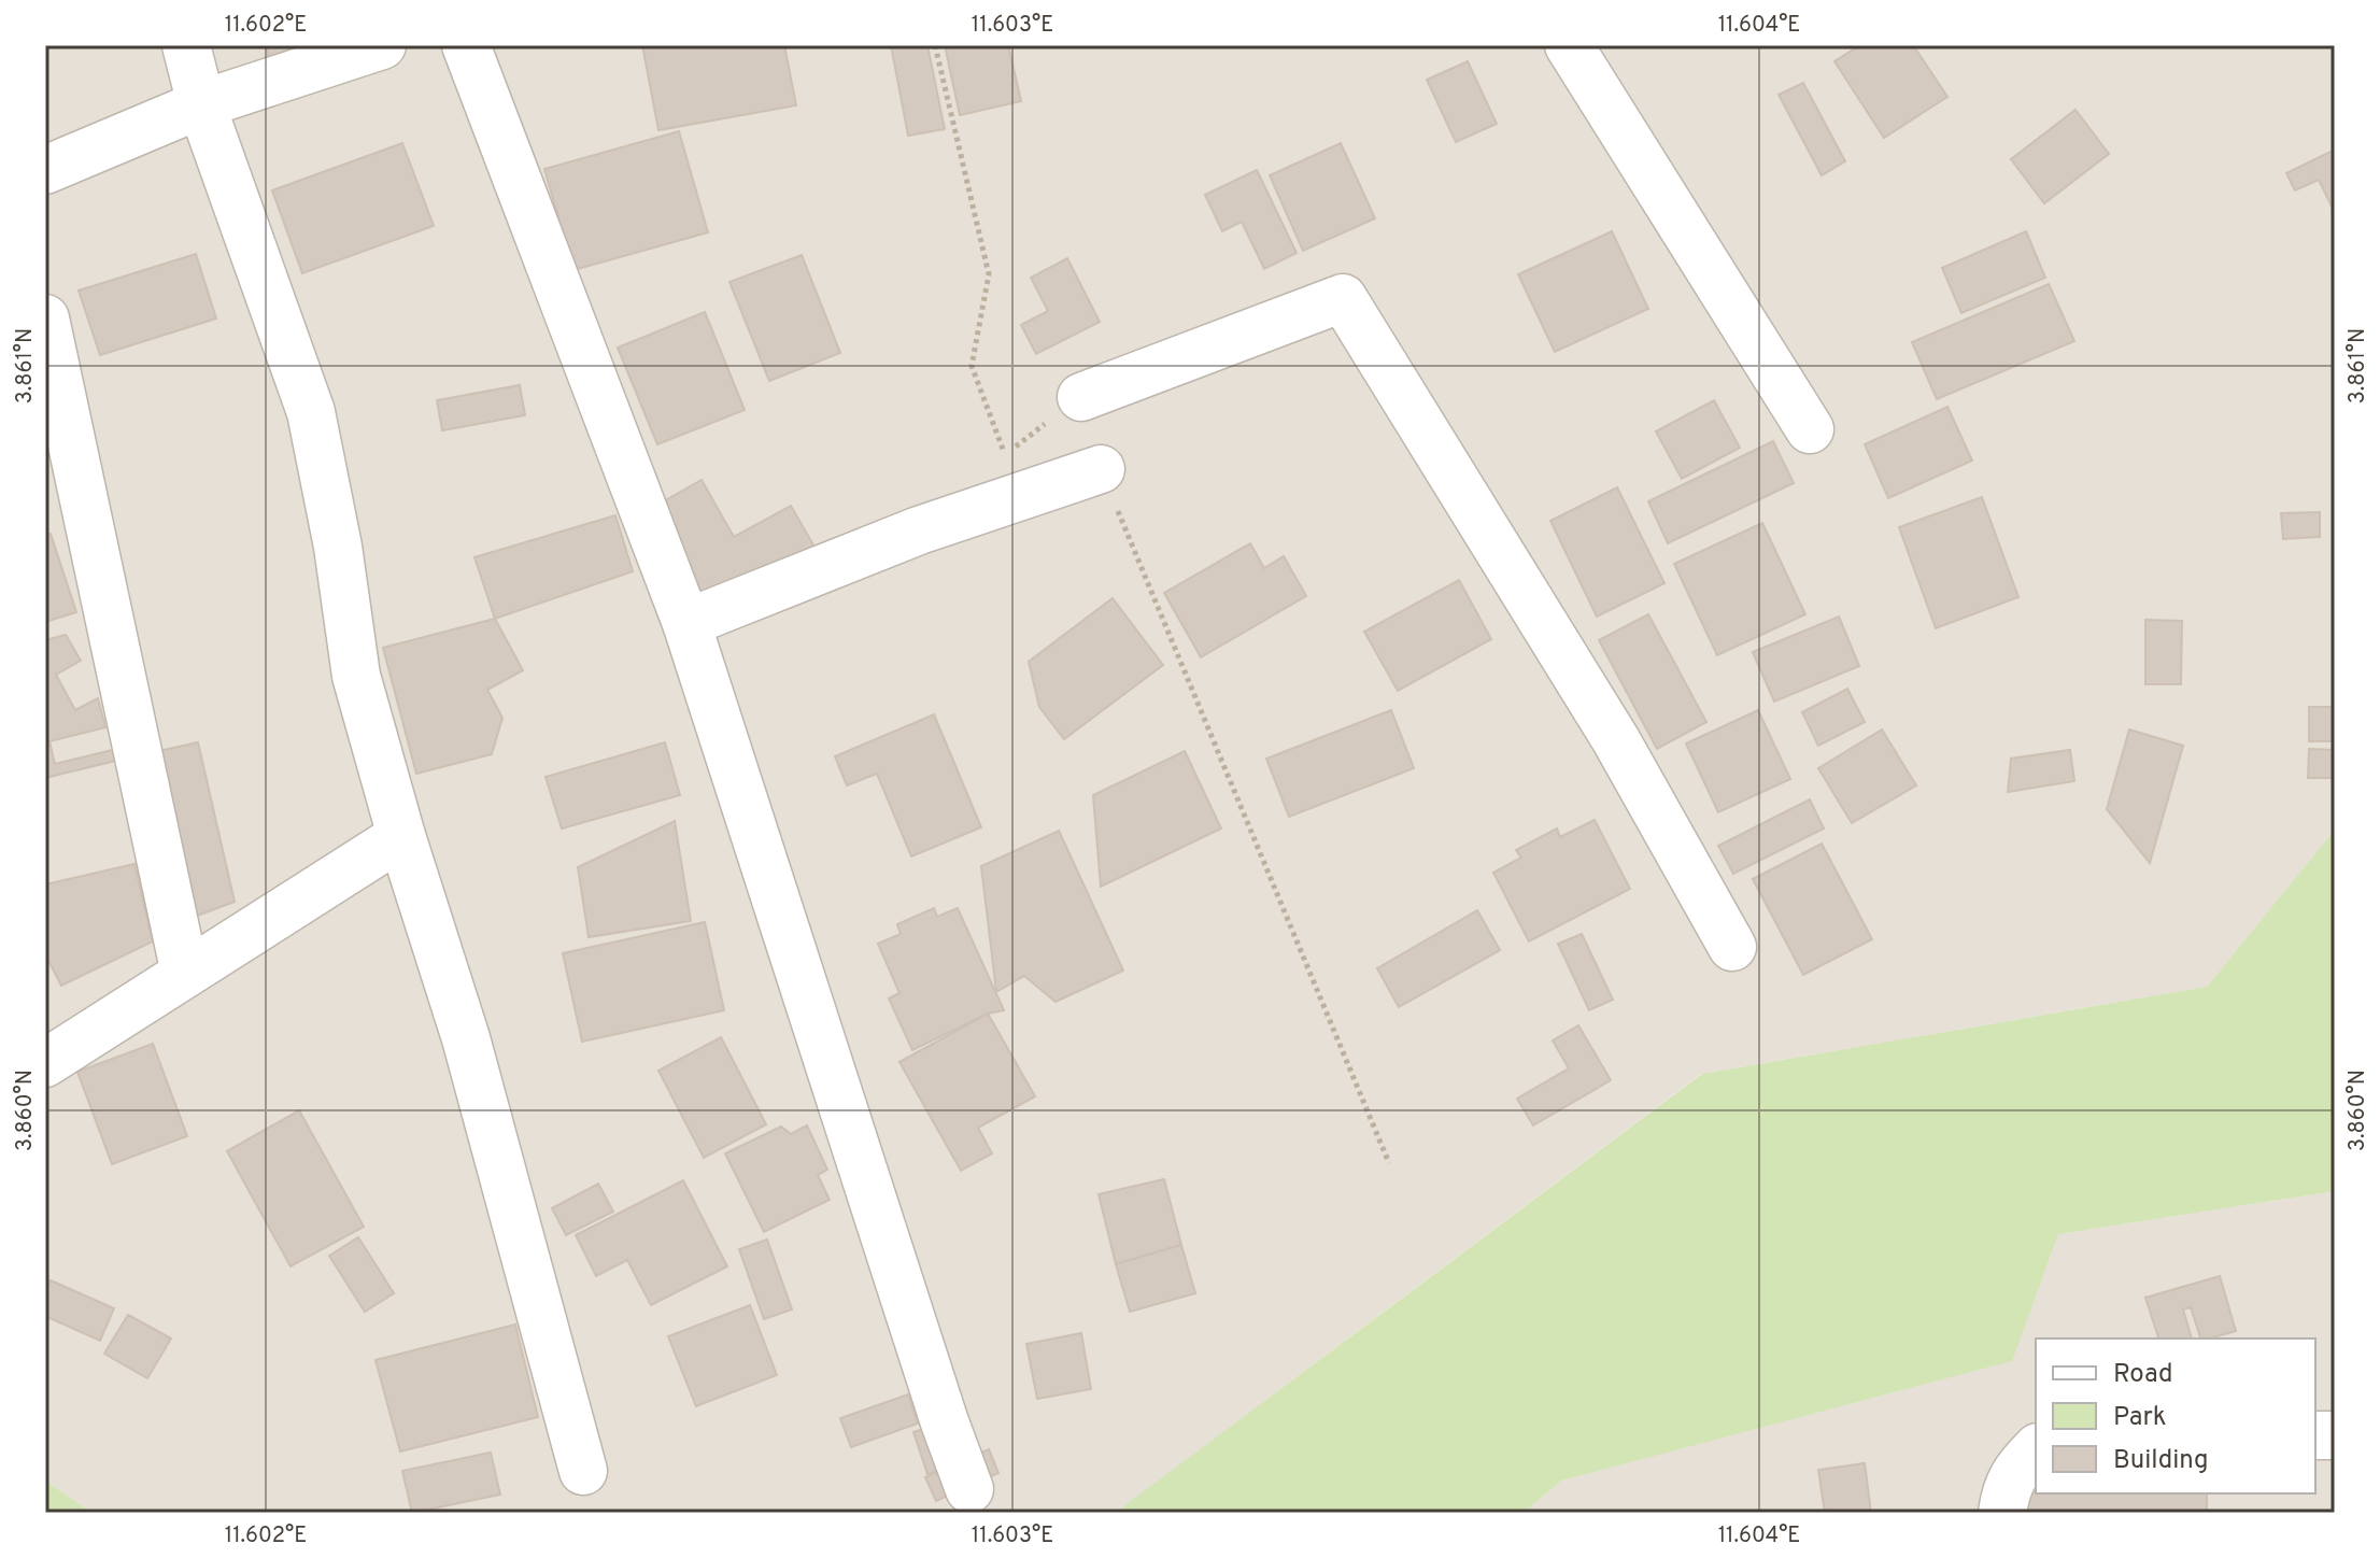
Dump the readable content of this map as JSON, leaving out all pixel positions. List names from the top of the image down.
{
  "legend": ["Road", "Park", "Building"],
  "coordinates": [
    "11.602°E",
    "11.603°E",
    "11.604°E",
    "3.861°N",
    "3.860°N"
  ]
}
